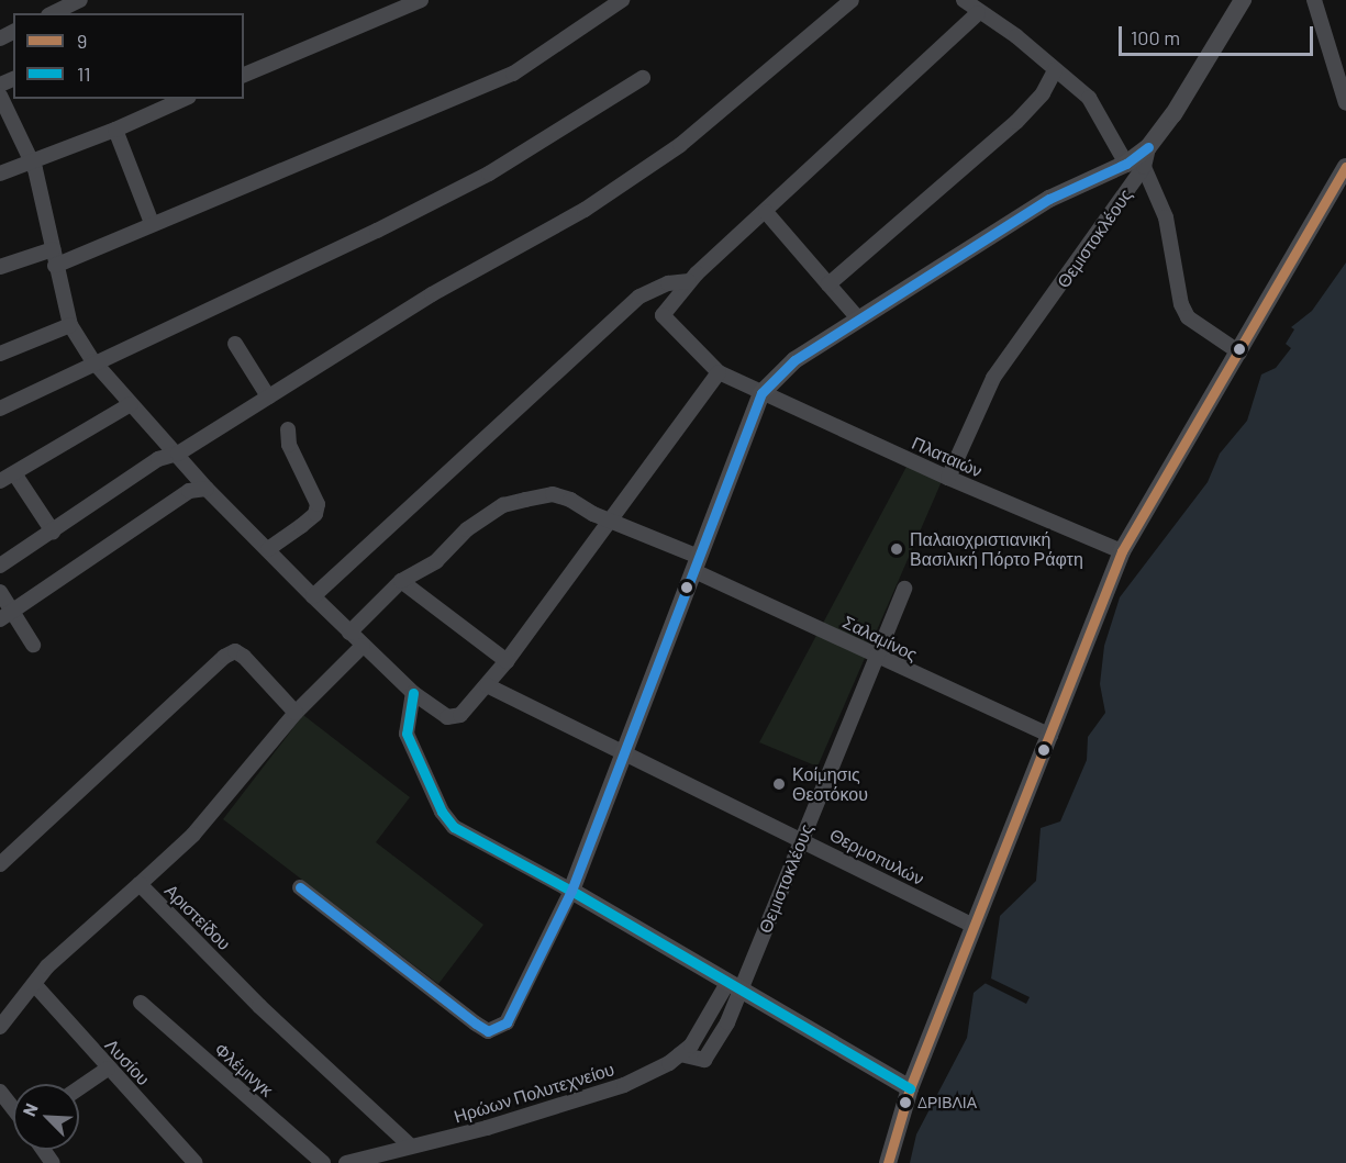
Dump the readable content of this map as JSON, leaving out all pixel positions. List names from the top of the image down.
{
  "streets": {
    "street": [
      "Θεμιστοκλέους",
      "Πλαταιών",
      "Σαλαμίνος",
      "Θερμοπυλών",
      "Αριστείδου",
      "Λυσίου",
      "Φλέμινγκ",
      "Ηρώων Πολυτεχνείου"
    ]
  },
  "crossings": [
    ["Θεμιστοκλέους", "Πλαταιών"],
    ["Θεμιστοκλέους", "Σαλαμίνος"],
    ["Θεμιστοκλέους", "Θερμοπυλών"],
    ["Θεμιστοκλέους", "Ηρώων Πολυτεχνείου"],
    ["Αριστείδου", "Ηρώων Πολυτεχνείου"]
  ],
  "places": ["Παλαιοχριστιανική Βασιλική Πόρτο Ράφτη", "Κοίμησις Θεοτόκου", "ΔΡΙΒΛΙΑ"],
  "lines": ["transit line 9", "transit line 11"],
  "legend": ["9", "11"],
  "scale_bar": "100 m",
  "north": "top left"
}
